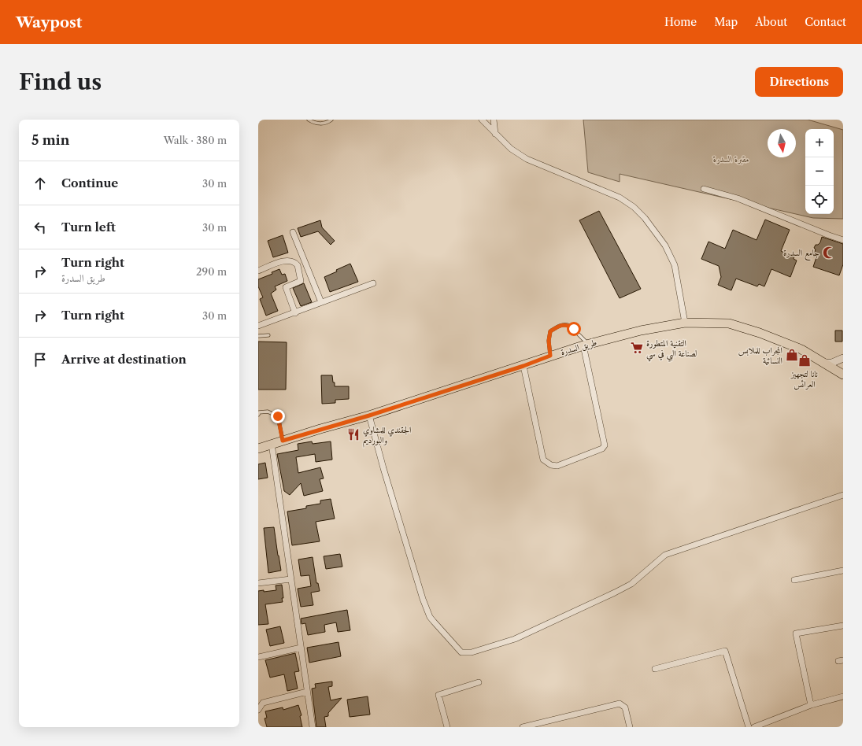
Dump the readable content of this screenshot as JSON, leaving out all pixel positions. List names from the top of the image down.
{
  "streets": {
    "main road": ["طريق السدرة"]
  },
  "parks": ["مقبرة السدرة"],
  "places": {
    "mosque": ["جامع السدرة"],
    "supermarket": ["التقنية المتطورة لصناعة البي في سي"],
    "shop": ["المجراب للملابس النسائية", "نانا لتجهيز العرائس"],
    "restaurant": ["الجقندي للمشاوي والبورديم"]
  },
  "north": "bottom",
  "page": {
    "header": "Waypost",
    "nav": [
      "Home",
      "Map",
      "About",
      "Contact"
    ],
    "buttons": "Directions",
    "title": "Find us",
    "heading": ["5 min", "Walk · 380 m"],
    "map_buttons": ["+", "−"],
    "list": [
      ["Continue", "30 m"],
      ["Turn left", "30 m"],
      ["Turn right", "طريق السدرة", "290 m"],
      ["Turn right", "30 m"],
      "Arrive at destination"
    ]
  }
}
